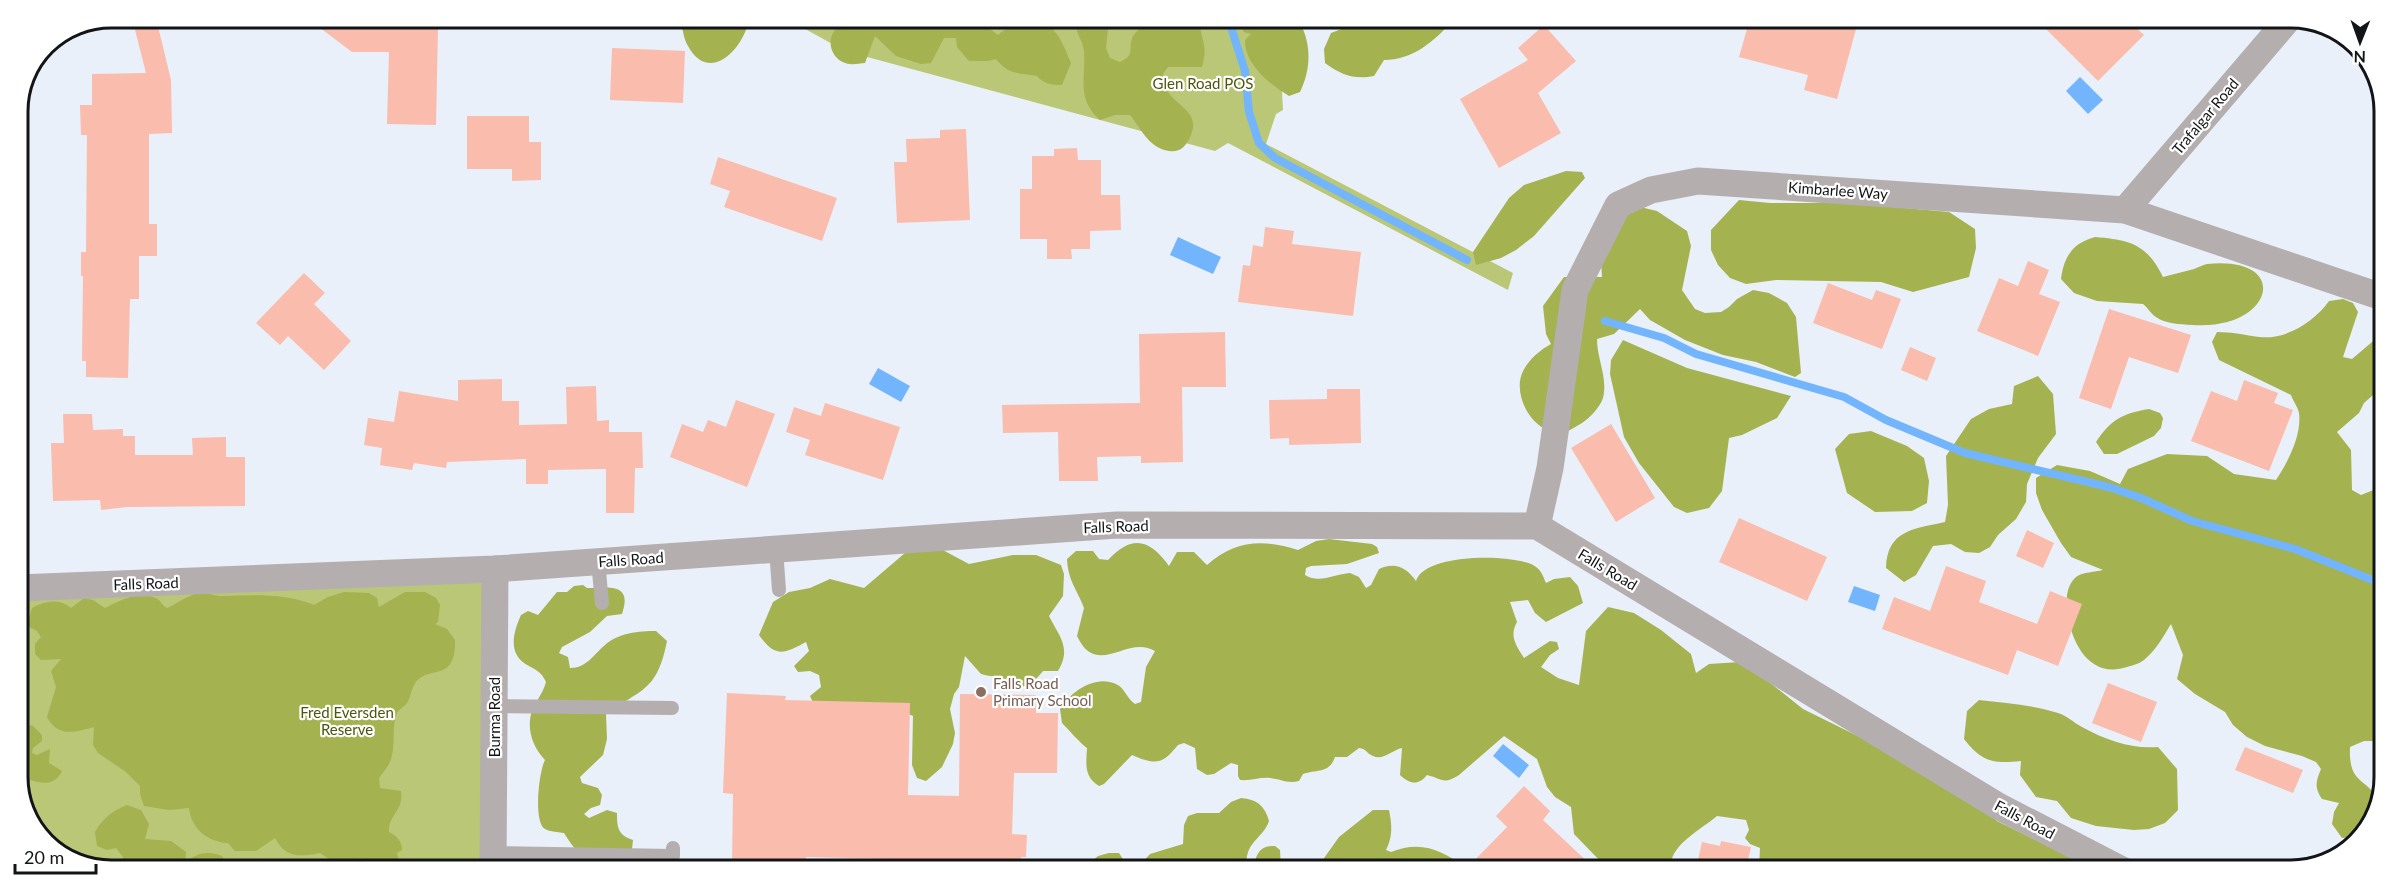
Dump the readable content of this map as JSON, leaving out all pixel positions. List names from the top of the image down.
{
  "streets": {
    "street": [
      "Trafalgar Road",
      "Kimbarlee Way",
      "Falls Road",
      "Burma Road"
    ]
  },
  "crossings": [
    ["Trafalgar Road", "Kimbarlee Way"],
    ["Kimbarlee Way", "Falls Road"],
    ["Falls Road", "Burma Road"]
  ],
  "parks": ["Glen Road POS", "Fred Eversden Reserve"],
  "places": ["Falls Road Primary School"],
  "scale_bar": "20 m",
  "north": "bottom"
}
